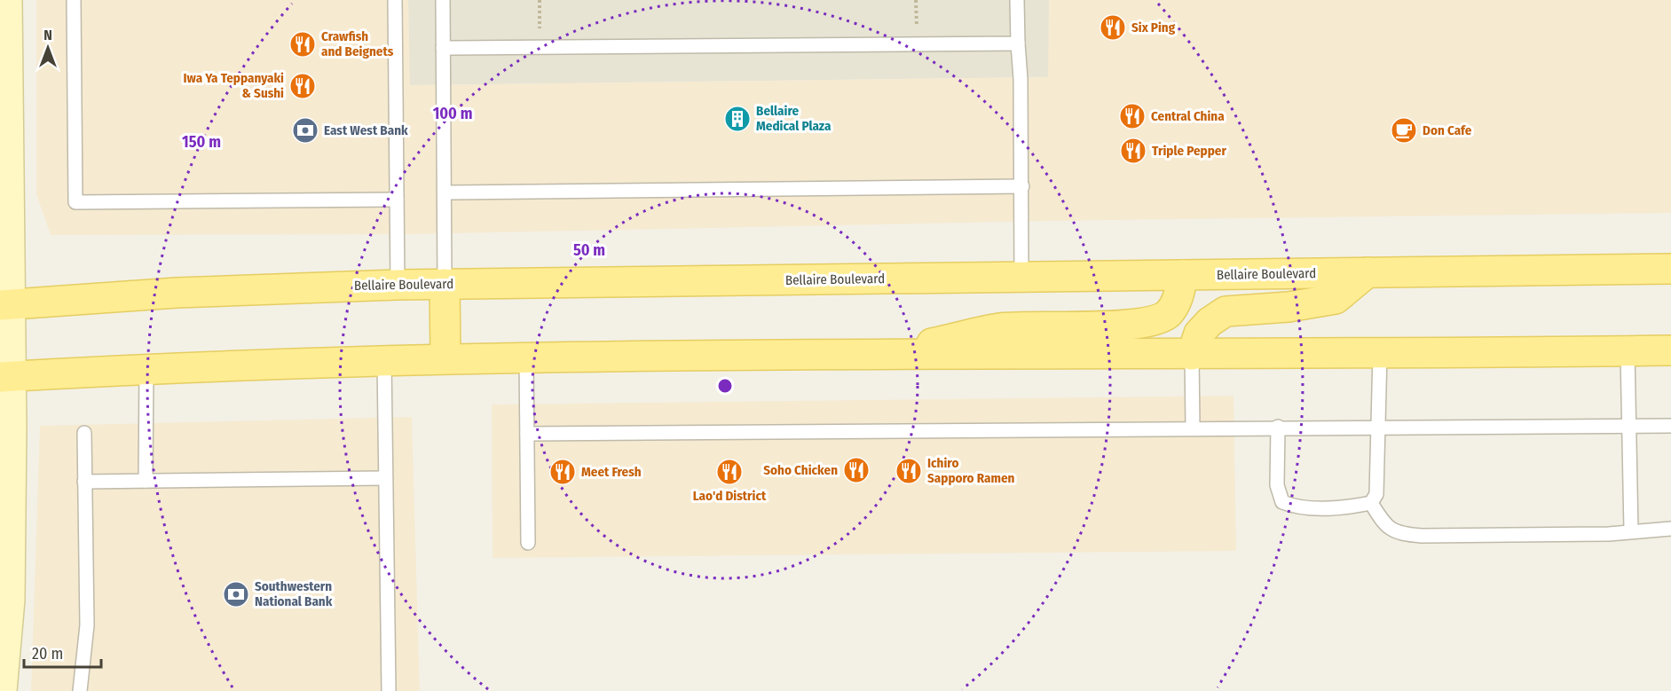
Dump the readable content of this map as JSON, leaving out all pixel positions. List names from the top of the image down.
{
  "streets": {
    "main road": ["Bellaire Boulevard"]
  },
  "places": {
    "restaurant": [
      "Six Ping",
      "Crawfish and Beignets",
      "Iwa Ya Teppanyaki & Sushi",
      "Central China",
      "Triple Pepper",
      "Soho Chicken",
      "Ichiro Sapporo Ramen",
      "Meet Fresh",
      "Lao'd District"
    ],
    "building": ["Bellaire Medical Plaza"],
    "bank": ["East West Bank", "Southwestern National Bank"],
    "cafe": ["Don Cafe"]
  },
  "scale_bar": "20 m",
  "north": "top",
  "rings": ["100 m", "150 m", "50 m"]
}
